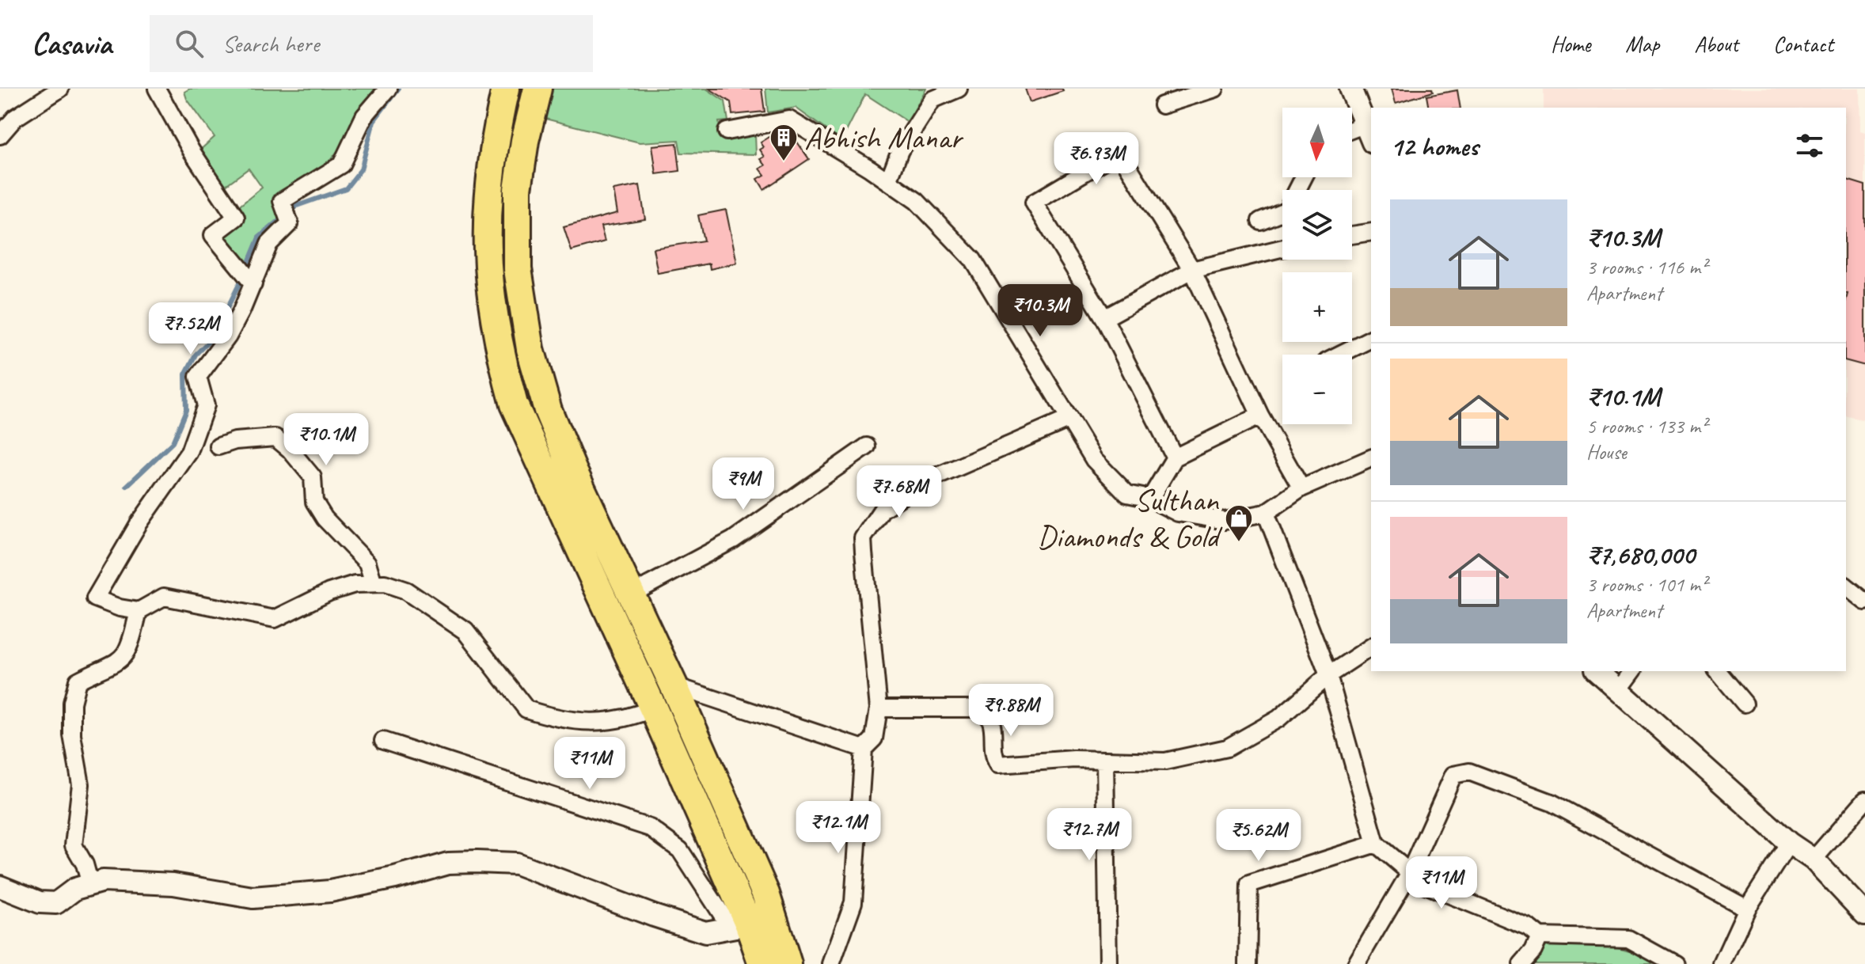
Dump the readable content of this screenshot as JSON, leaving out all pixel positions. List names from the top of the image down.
{
  "places": {
    "building": ["Abhish Manar"],
    "shop": ["Sulthan Diamonds & Gold"]
  },
  "north": "bottom",
  "page": {
    "header": "Casavia",
    "search": "Search here",
    "nav": [
      "Home",
      "Map",
      "About",
      "Contact"
    ],
    "map_buttons": ["+", "−"],
    "heading": "12 homes",
    "price": [
      "₹6.93M",
      "₹10.3M",
      "₹7.52M",
      "₹10.1M",
      "₹9M",
      "₹7.68M",
      "₹9.88M",
      "₹11M",
      "₹12.1M",
      "₹12.7M",
      "₹5.62M",
      "₹11M"
    ],
    "list": [
      {
        "name": "₹10.3M",
        "note": "3 rooms · 116 m² · Apartment"
      },
      {
        "name": "₹10.1M",
        "note": "5 rooms · 133 m² · House"
      },
      {
        "name": "₹7,680,000",
        "note": "3 rooms · 101 m² · Apartment"
      }
    ]
  }
}
